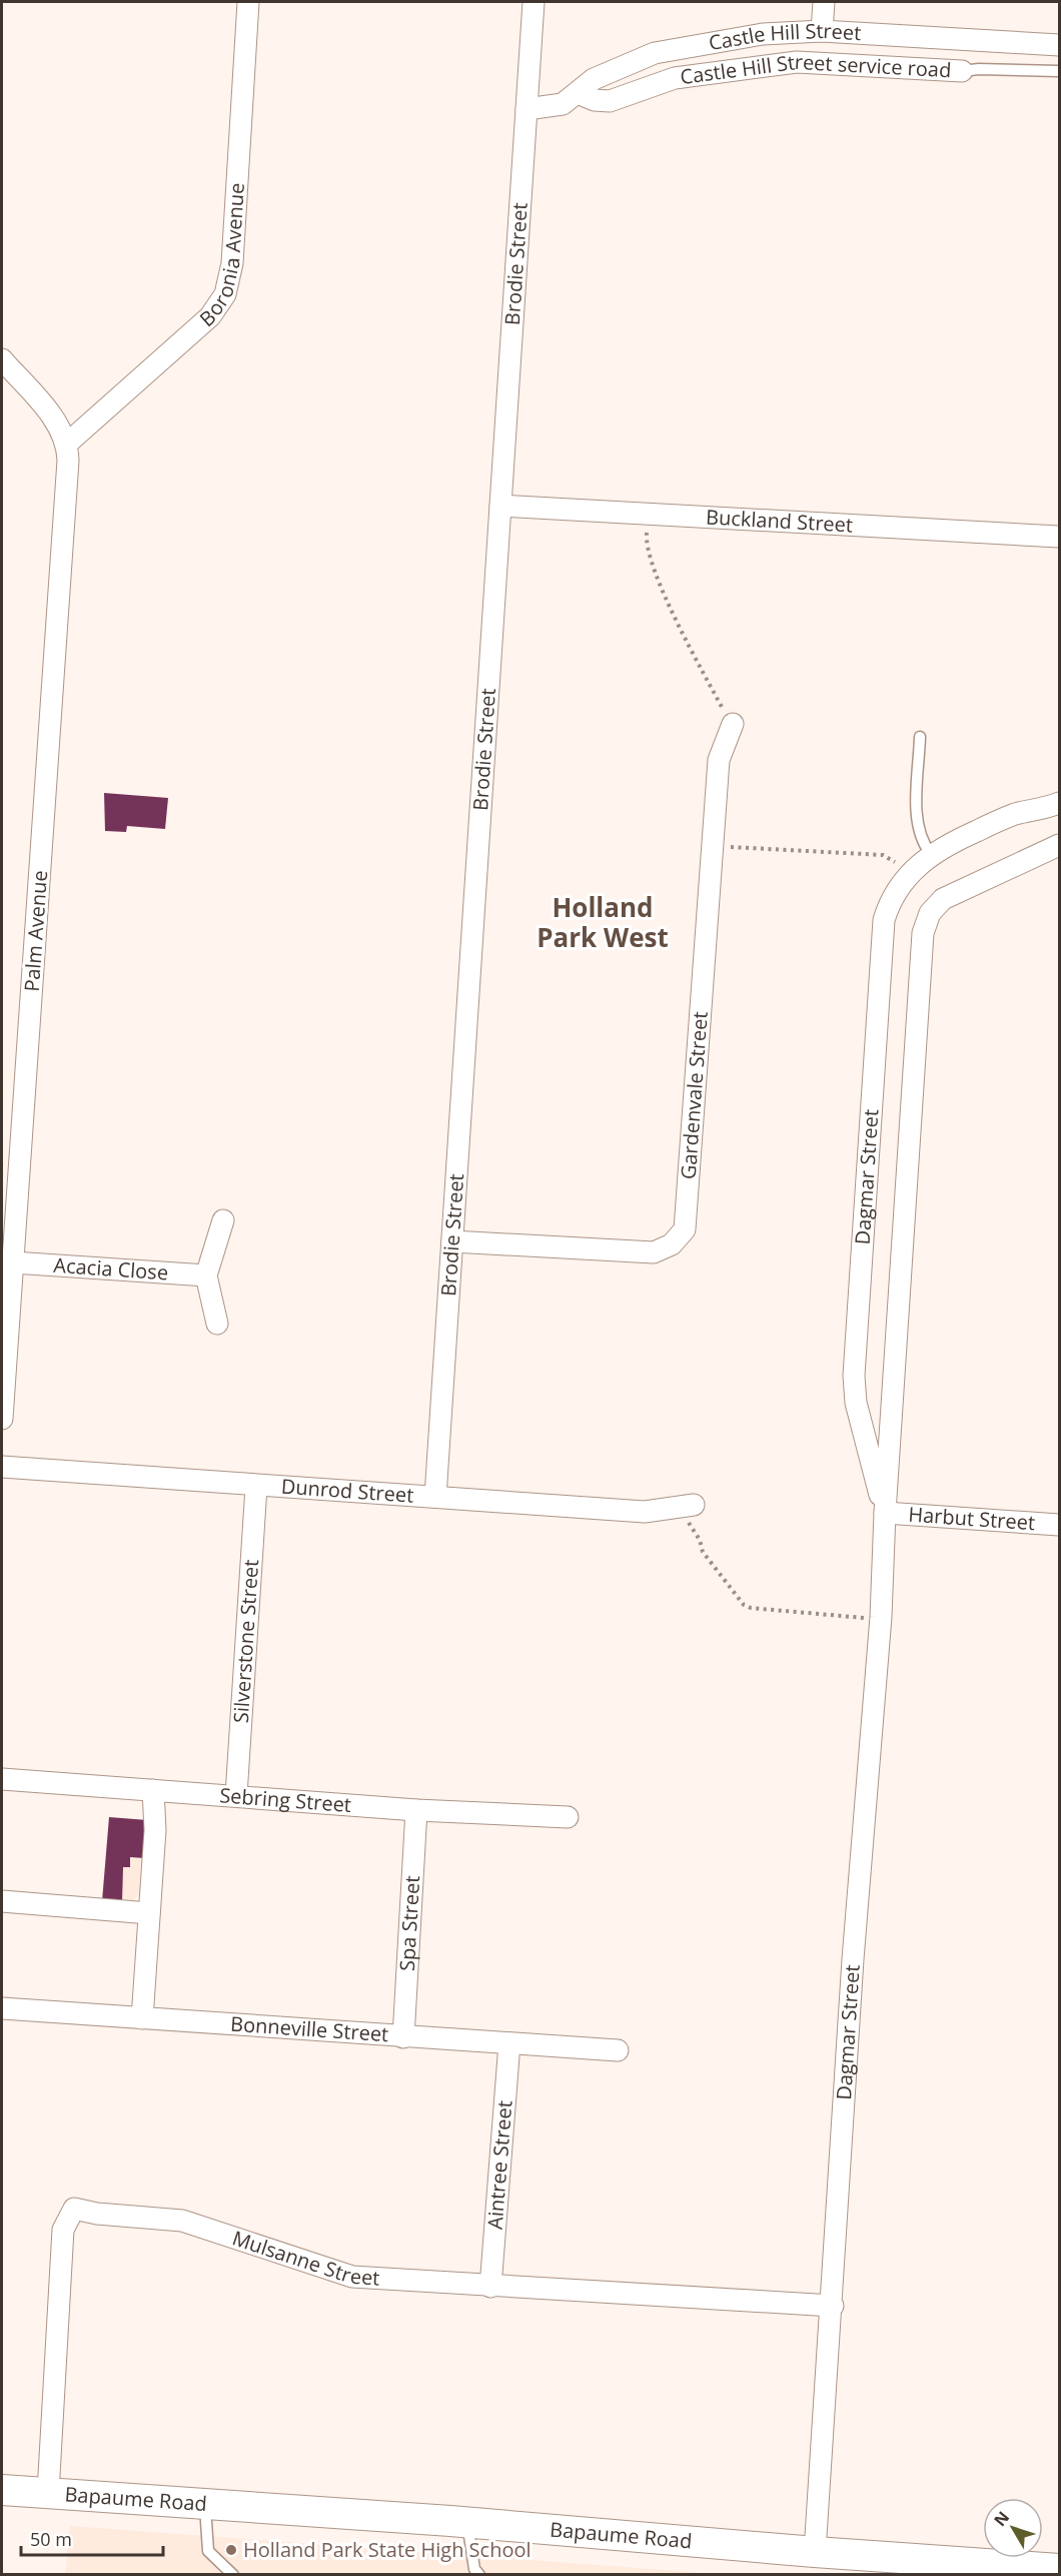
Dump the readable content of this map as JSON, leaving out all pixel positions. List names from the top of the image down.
{
  "streets": {
    "street": [
      "Castle Hill Street",
      "Castle Hill Street service road",
      "Boronia Avenue",
      "Brodie Street",
      "Buckland Street",
      "Palm Avenue",
      "Gardenvale Street",
      "Dagmar Street",
      "Acacia Close",
      "Dunrod Street",
      "Harbut Street",
      "Silverstone Street",
      "Sebring Street",
      "Spa Street",
      "Bonneville Street",
      "Aintree Street",
      "Mulsanne Street",
      "Bapaume Road"
    ]
  },
  "crossings": [
    ["Castle Hill Street", "Castle Hill Street service road"],
    ["Castle Hill Street", "Brodie Street"],
    ["Boronia Avenue", "Palm Avenue"],
    ["Brodie Street", "Buckland Street"],
    ["Brodie Street", "Gardenvale Street"],
    ["Brodie Street", "Dunrod Street"],
    ["Palm Avenue", "Acacia Close"],
    ["Dagmar Street", "Harbut Street"],
    ["Dagmar Street", "Mulsanne Street"],
    ["Dagmar Street", "Bapaume Road"],
    ["Dunrod Street", "Silverstone Street"],
    ["Silverstone Street", "Sebring Street"],
    ["Sebring Street", "Spa Street"],
    ["Spa Street", "Bonneville Street"],
    ["Bonneville Street", "Aintree Street"],
    ["Aintree Street", "Mulsanne Street"],
    ["Mulsanne Street", "Bapaume Road"]
  ],
  "districts": ["Holland Park West"],
  "places": ["Holland Park State High School"],
  "scale_bar": "50 m",
  "north": "top left"
}
